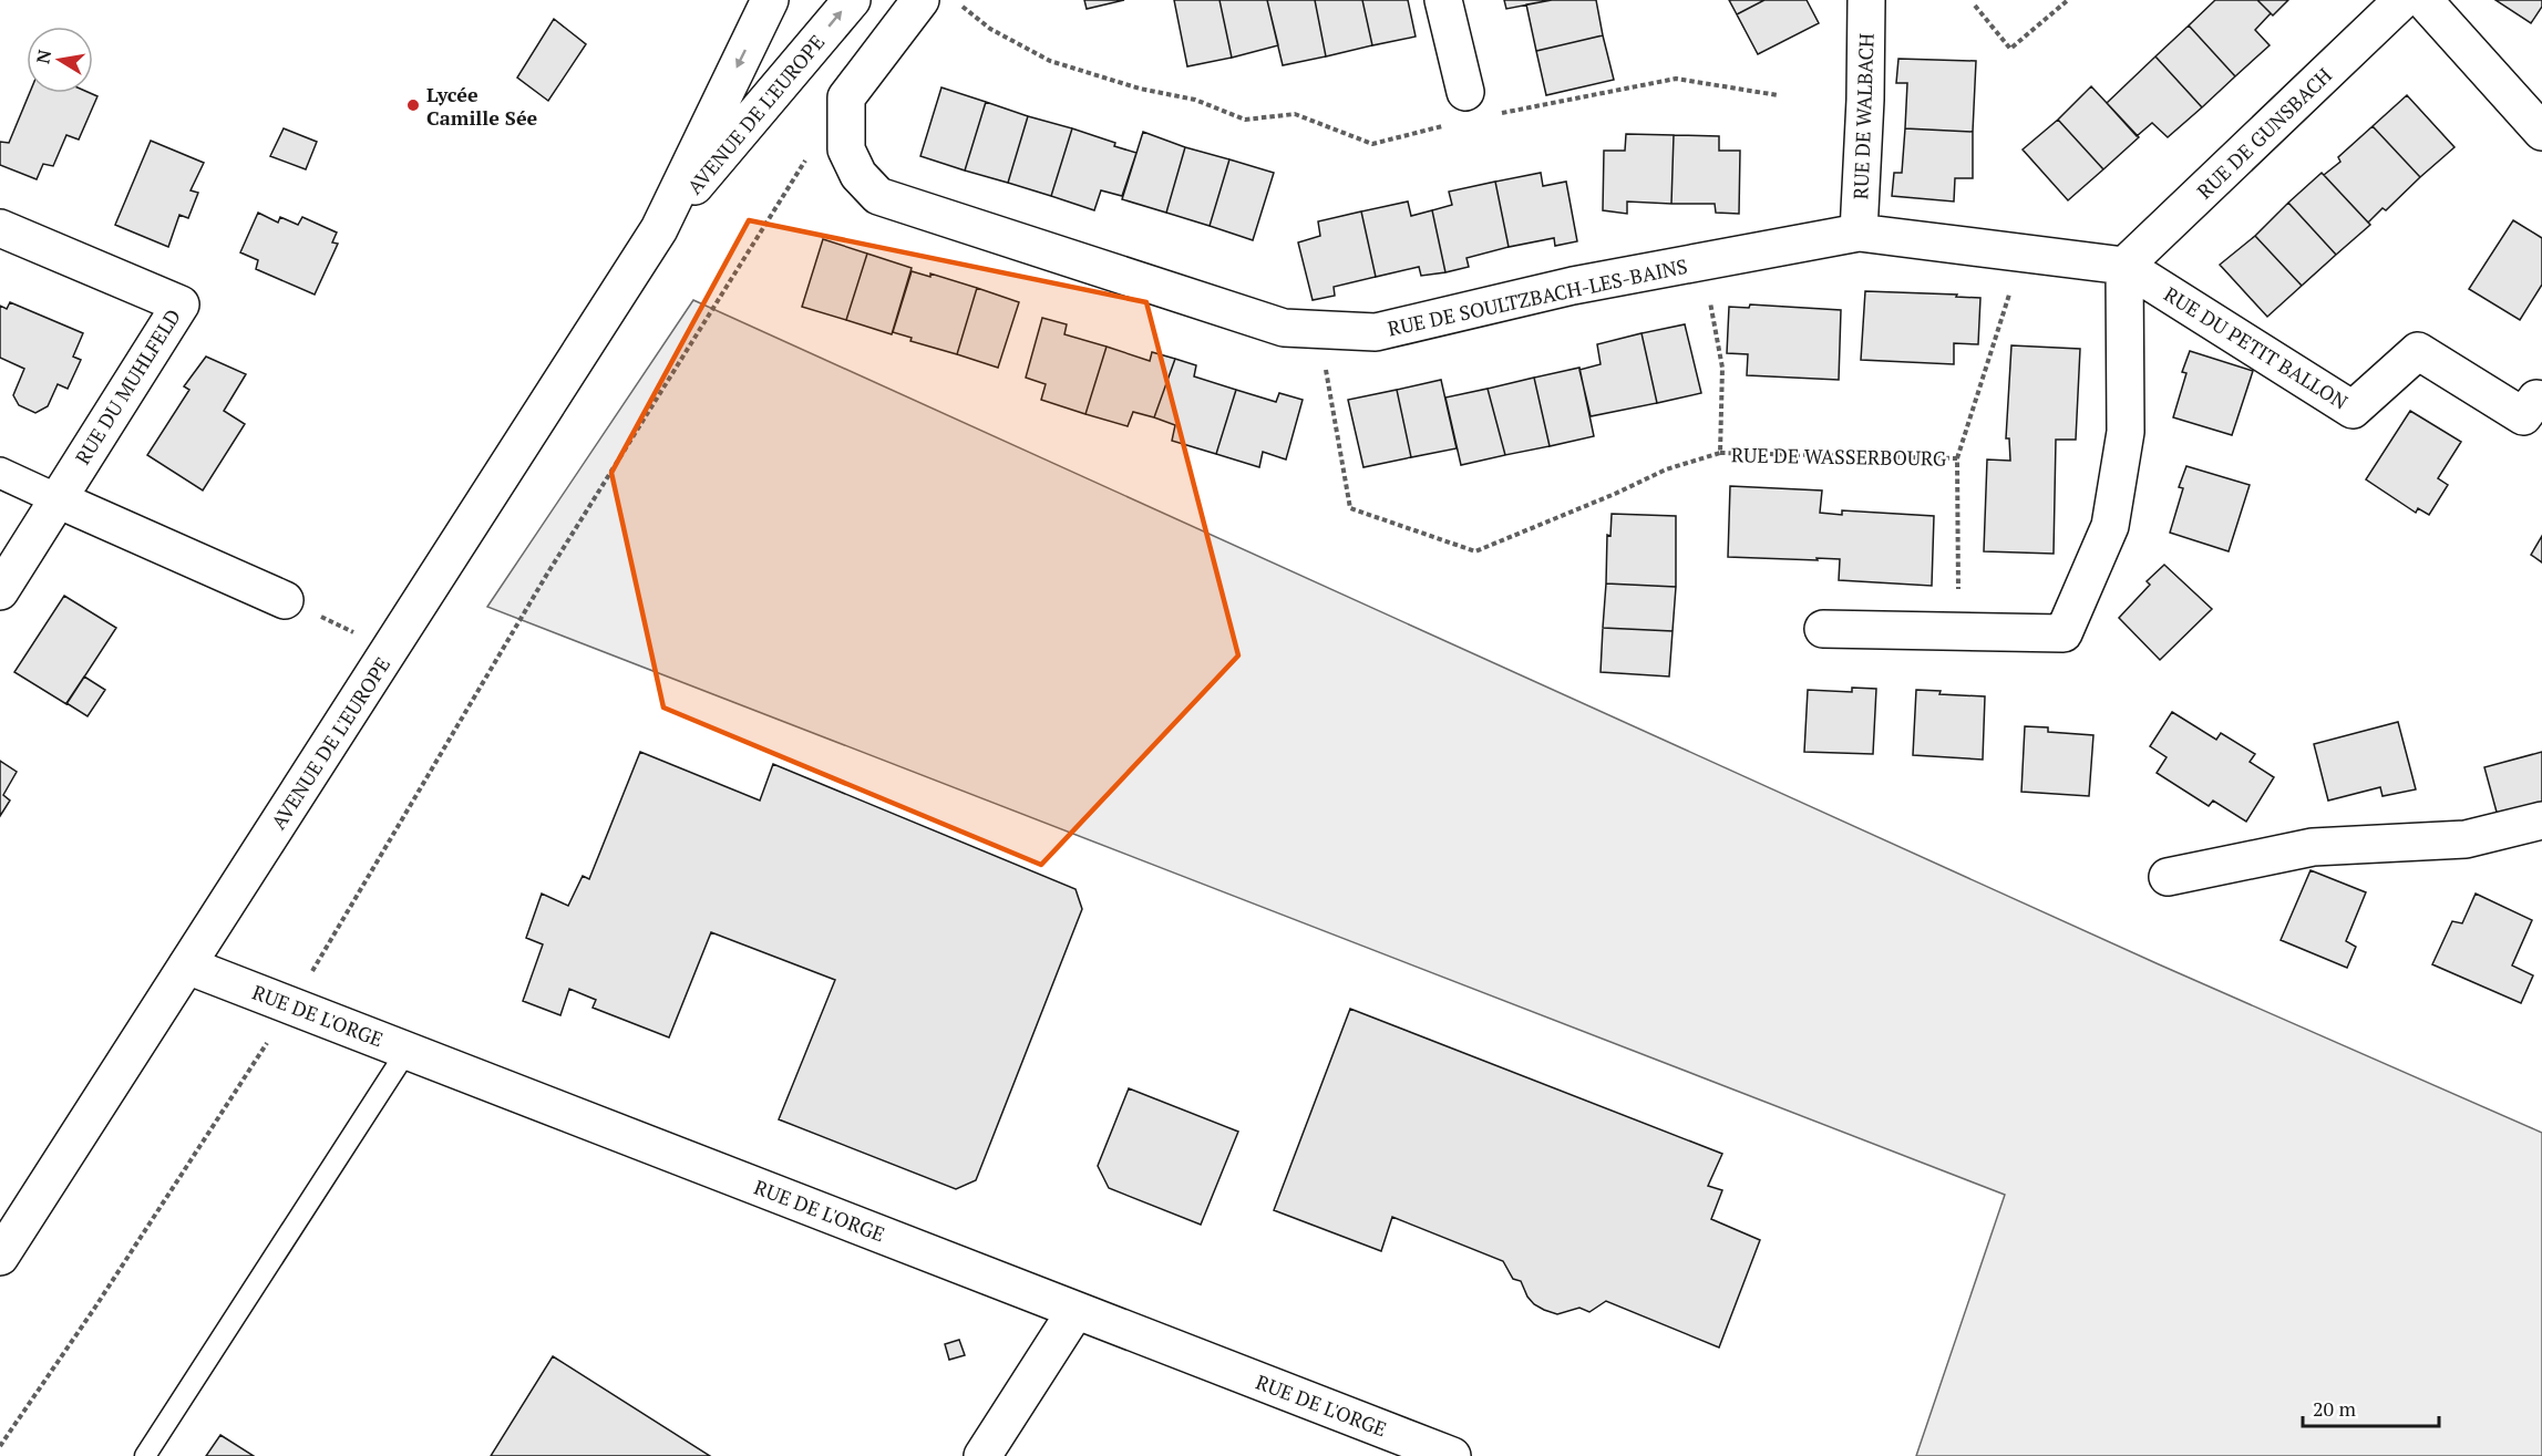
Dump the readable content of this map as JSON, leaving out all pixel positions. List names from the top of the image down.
{
  "streets": {
    "street": [
      "AVENUE DE L'EUROPE",
      "RUE DE WALBACH",
      "RUE DE GUNSBACH",
      "RUE DE SOULTZBACH-LES-BAINS",
      "RUE DU PETIT BALLON",
      "RUE DU MUHLFELD",
      "RUE DE L'ORGE"
    ],
    "path": ["RUE DE WASSERBOURG"]
  },
  "crossings": [
    ["AVENUE DE L'EUROPE", "RUE DE L'ORGE"],
    ["RUE DE WALBACH", "RUE DE SOULTZBACH-LES-BAINS"],
    ["RUE DE GUNSBACH", "RUE DE SOULTZBACH-LES-BAINS"],
    ["RUE DE GUNSBACH", "RUE DU PETIT BALLON"],
    ["RUE DE SOULTZBACH-LES-BAINS", "RUE DU PETIT BALLON"],
    ["RUE DE SOULTZBACH-LES-BAINS", "RUE DE WASSERBOURG"]
  ],
  "places": ["Lycée Camille Sée"],
  "scale_bar": "20 m",
  "north": "left"
}
